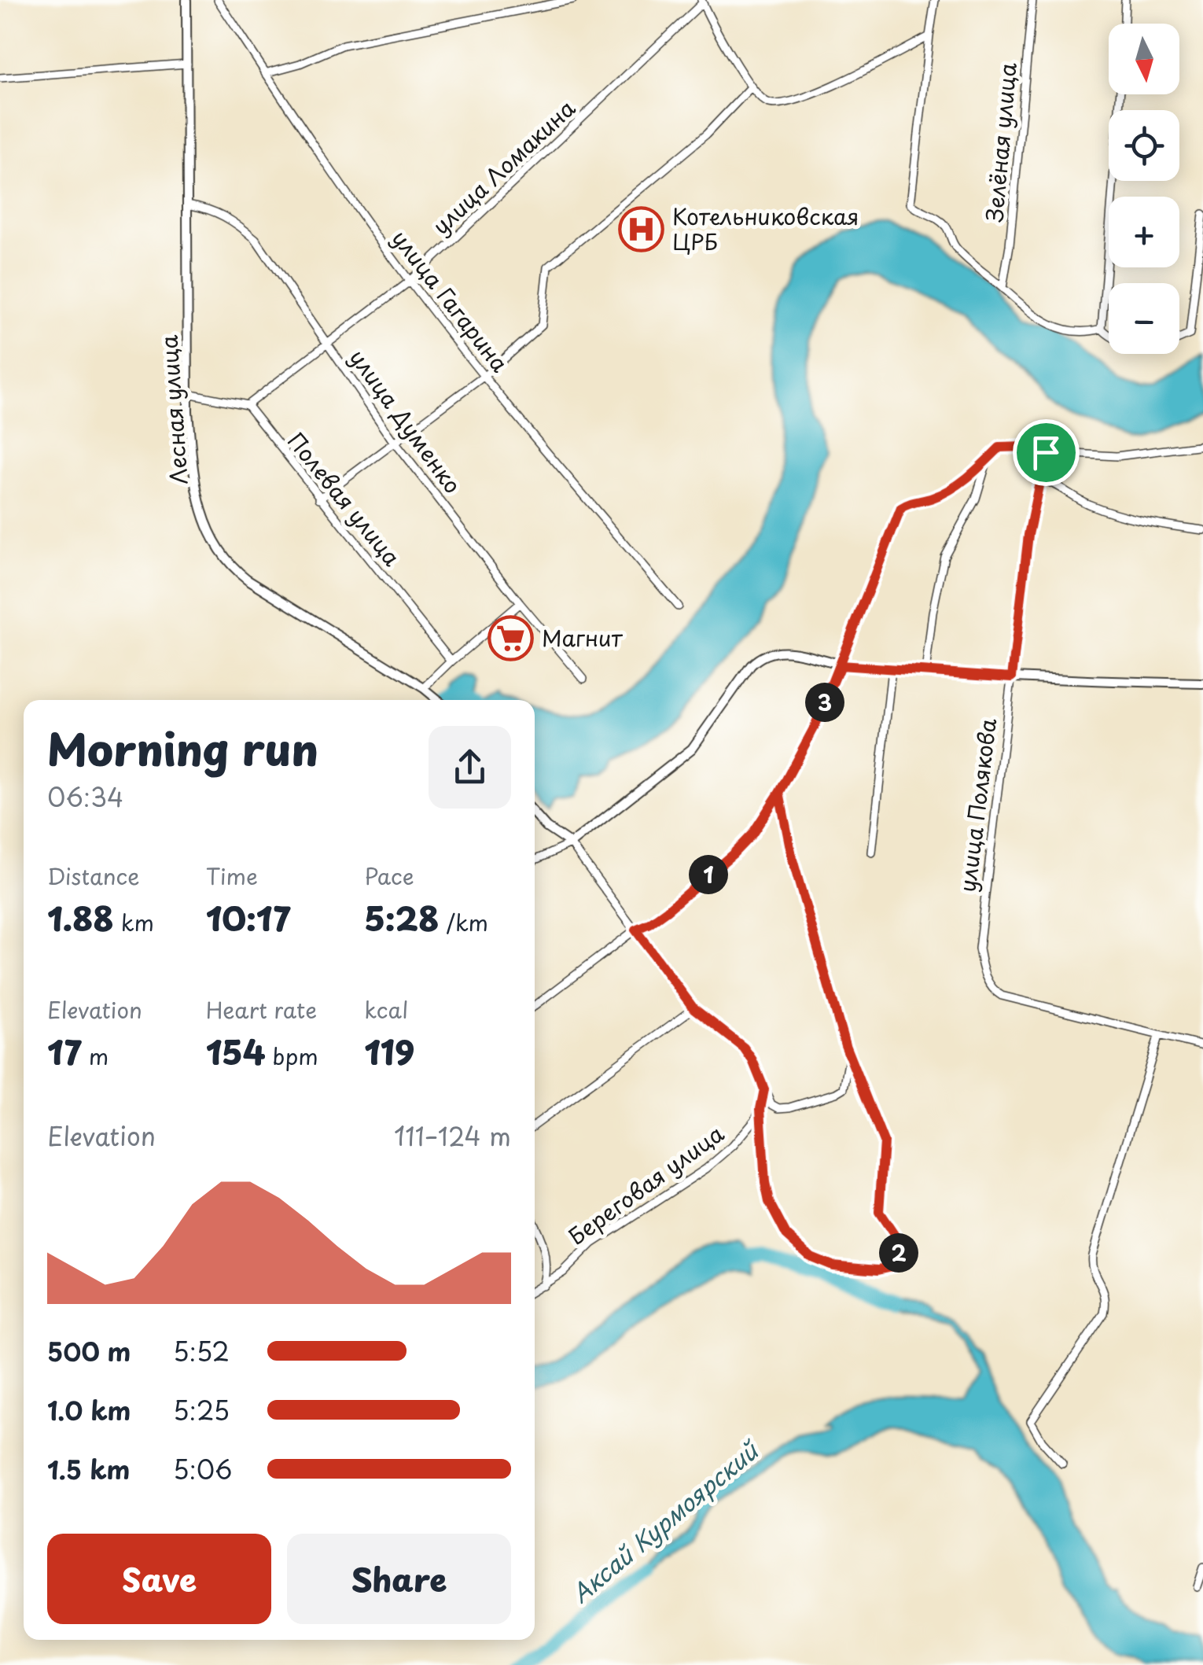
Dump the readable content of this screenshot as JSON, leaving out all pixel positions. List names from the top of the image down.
{
  "streets": {
    "street": [
      "Зелёная улица",
      "улица Ломакина",
      "улица Гагарина",
      "Лесная улица",
      "улица Думенко",
      "Полевая улица",
      "улица Полякова",
      "Береговая улица"
    ]
  },
  "crossings": [
    ["улица Ломакина", "улица Гагарина"],
    ["улица Ломакина", "улица Думенко"],
    ["улица Ломакина", "Полевая улица"],
    ["Лесная улица", "улица Думенко"]
  ],
  "water": ["Аксай Курмоярский"],
  "places": {
    "hospital": ["Котельниковская ЦРБ"],
    "supermarket": ["Магнит"]
  },
  "north": "bottom",
  "page": {
    "map_buttons": ["+", "−"],
    "pins": ["3", "1", "2"],
    "heading": ["Morning run", "06:34"],
    "stats": [
      ["Distance", "1.88 km"],
      ["Time", "10:17"],
      ["Pace", "5:28 /km"],
      ["Elevation", "17 m"],
      ["Heart rate", "154 bpm"],
      ["kcal", "119"]
    ],
    "chart": ["Elevation", "111–124 m"],
    "list": [
      {
        "name": "500 m",
        "note": "5:52"
      },
      {
        "name": "1.0 km",
        "note": "5:25"
      },
      {
        "name": "1.5 km",
        "note": "5:06"
      }
    ],
    "buttons": ["Save", "Share"]
  }
}
